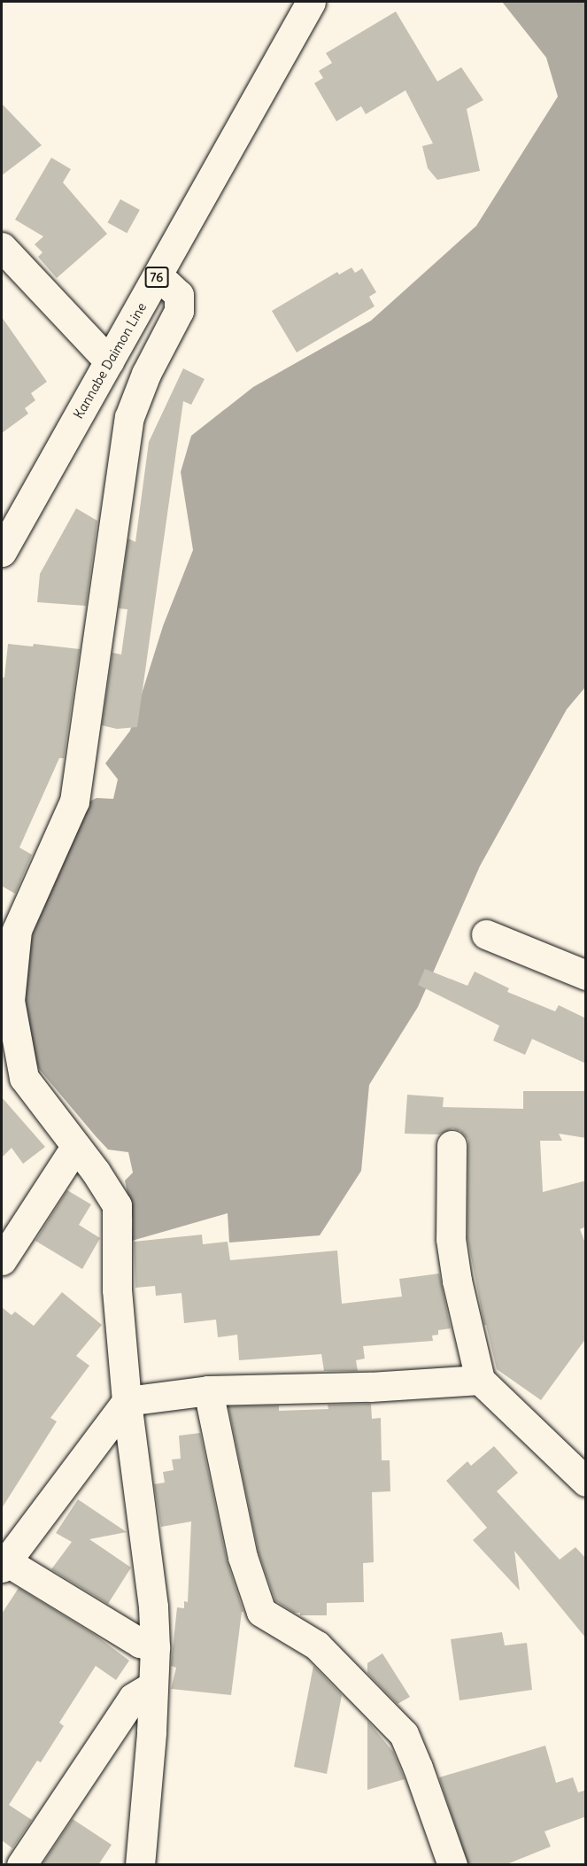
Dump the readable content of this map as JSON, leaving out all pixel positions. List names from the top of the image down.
{
  "streets": {
    "street": ["76", "Kannabe Daimon Line"]
  }
}
